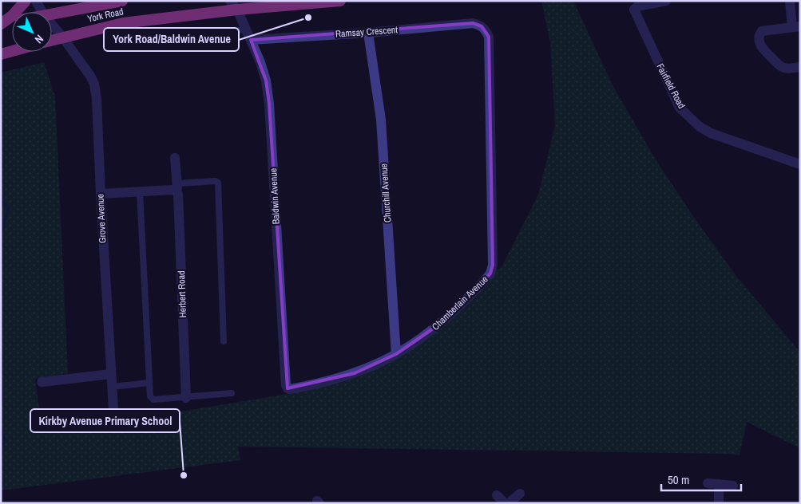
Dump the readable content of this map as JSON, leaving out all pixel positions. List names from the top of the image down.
{
  "streets": {
    "highway": ["York Road"],
    "street": [
      "Ramsay Crescent",
      "Fairfield Road",
      "Churchill Avenue",
      "Baldwin Avenue",
      "Grove Avenue",
      "Herbert Road",
      "Chamberlain Avenue"
    ]
  },
  "crossings": [
    ["York Road", "Baldwin Avenue"],
    ["York Road", "Grove Avenue"],
    ["Ramsay Crescent", "Churchill Avenue"],
    ["Ramsay Crescent", "Baldwin Avenue"],
    ["Ramsay Crescent", "Chamberlain Avenue"],
    ["Churchill Avenue", "Chamberlain Avenue"],
    ["Baldwin Avenue", "Chamberlain Avenue"]
  ],
  "places": ["York Road/Baldwin Avenue", "Kirkby Avenue Primary School"],
  "scale_bar": "50 m",
  "north": "bottom right"
}
